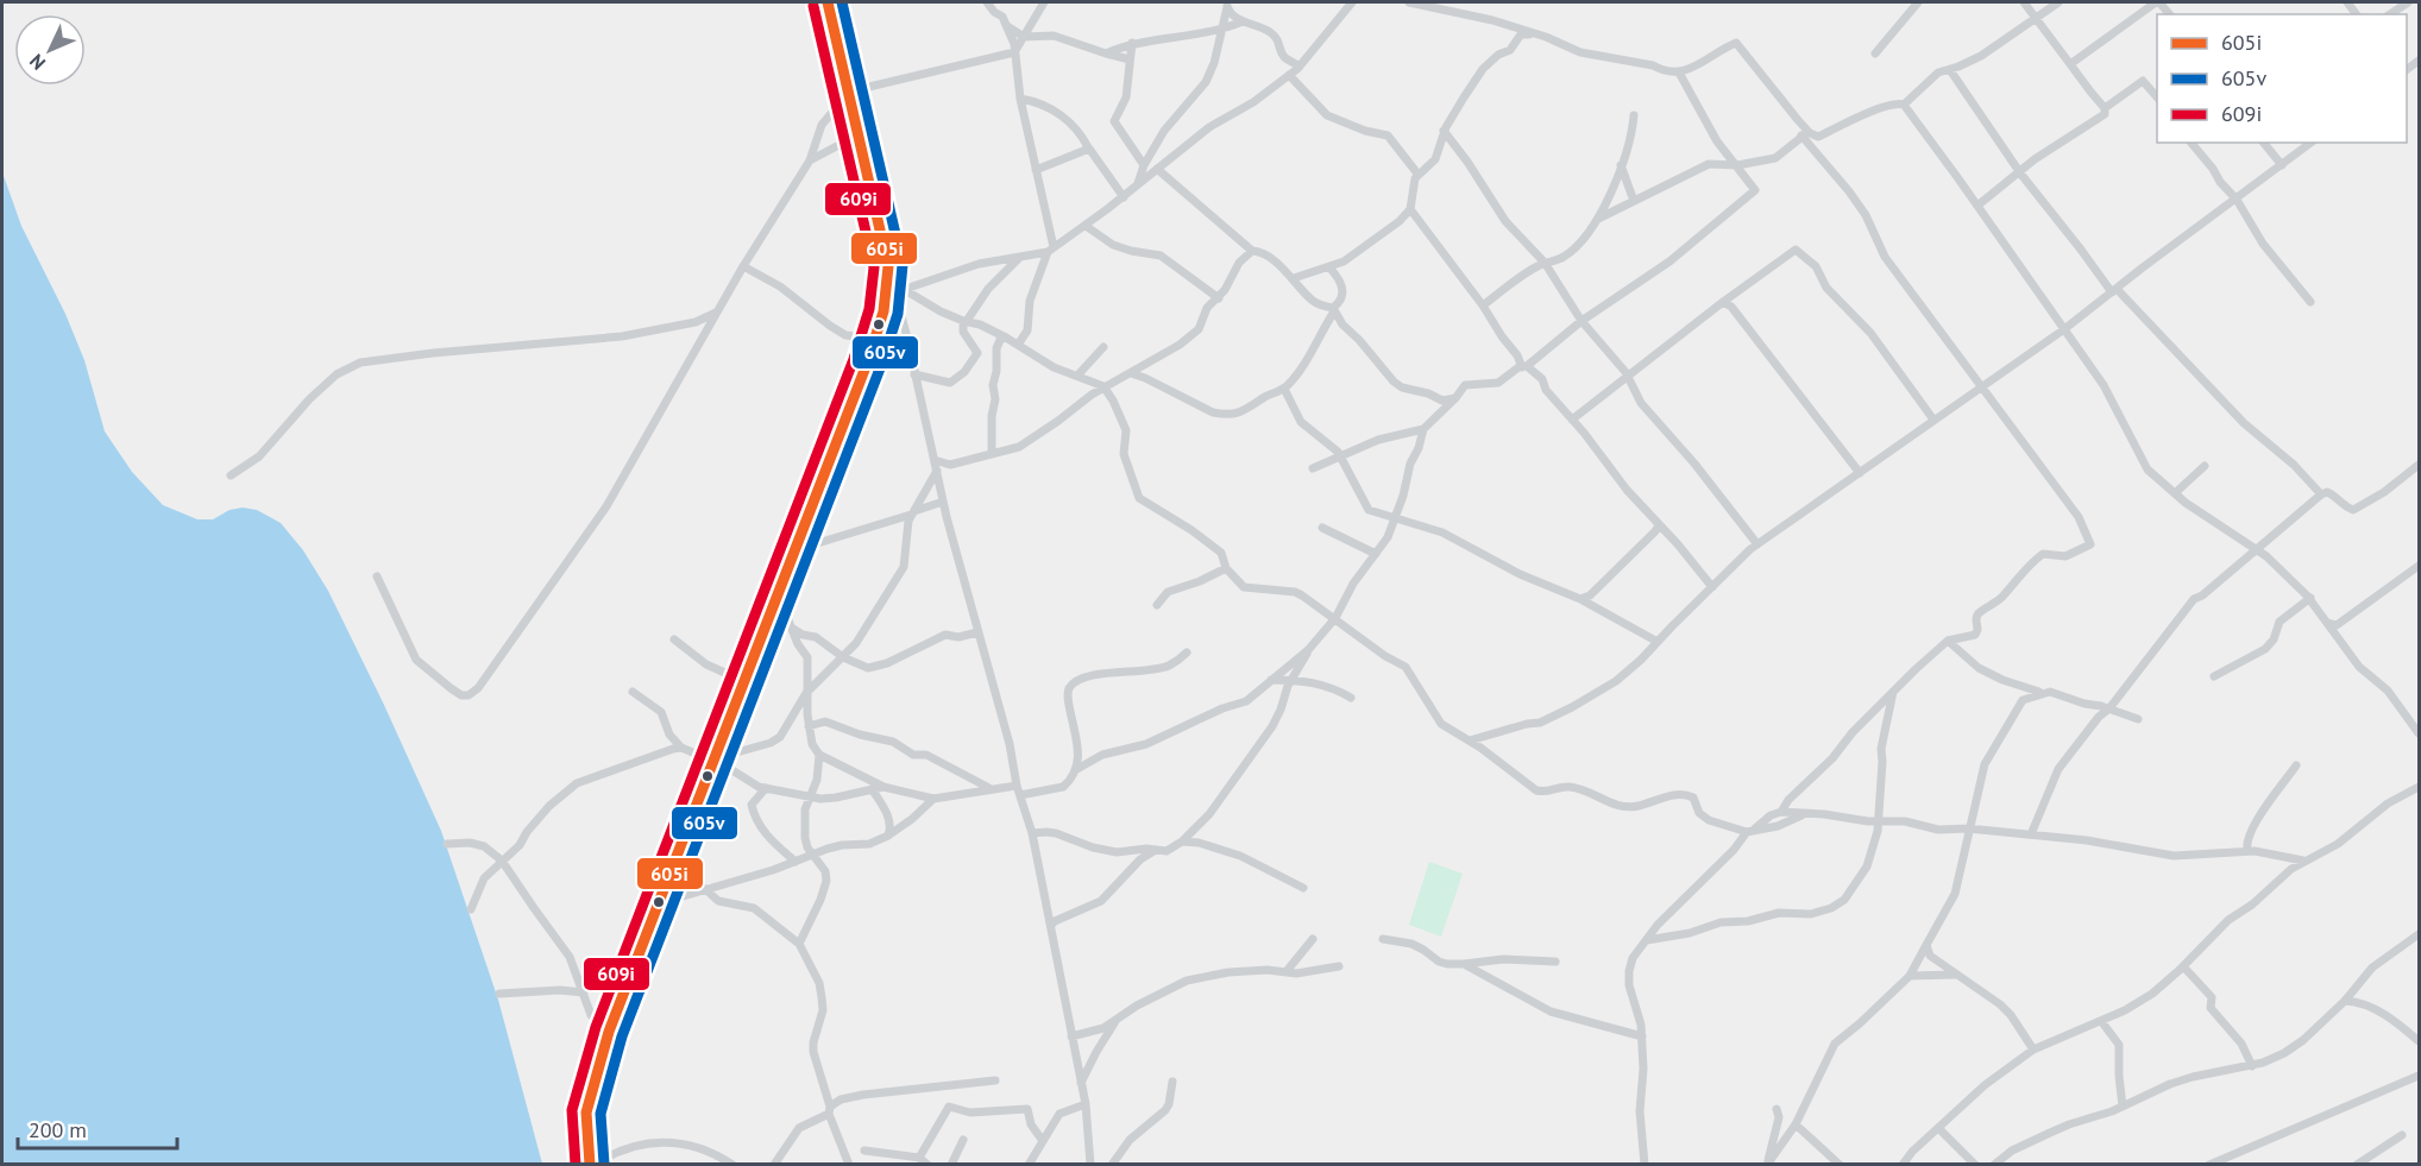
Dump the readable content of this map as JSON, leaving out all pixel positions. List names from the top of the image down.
{
  "lines": ["transit line 605i", "transit line 605v", "transit line 609i"],
  "legend": ["605i", "605v", "609i"],
  "scale_bar": "200 m",
  "north": "bottom left"
}
